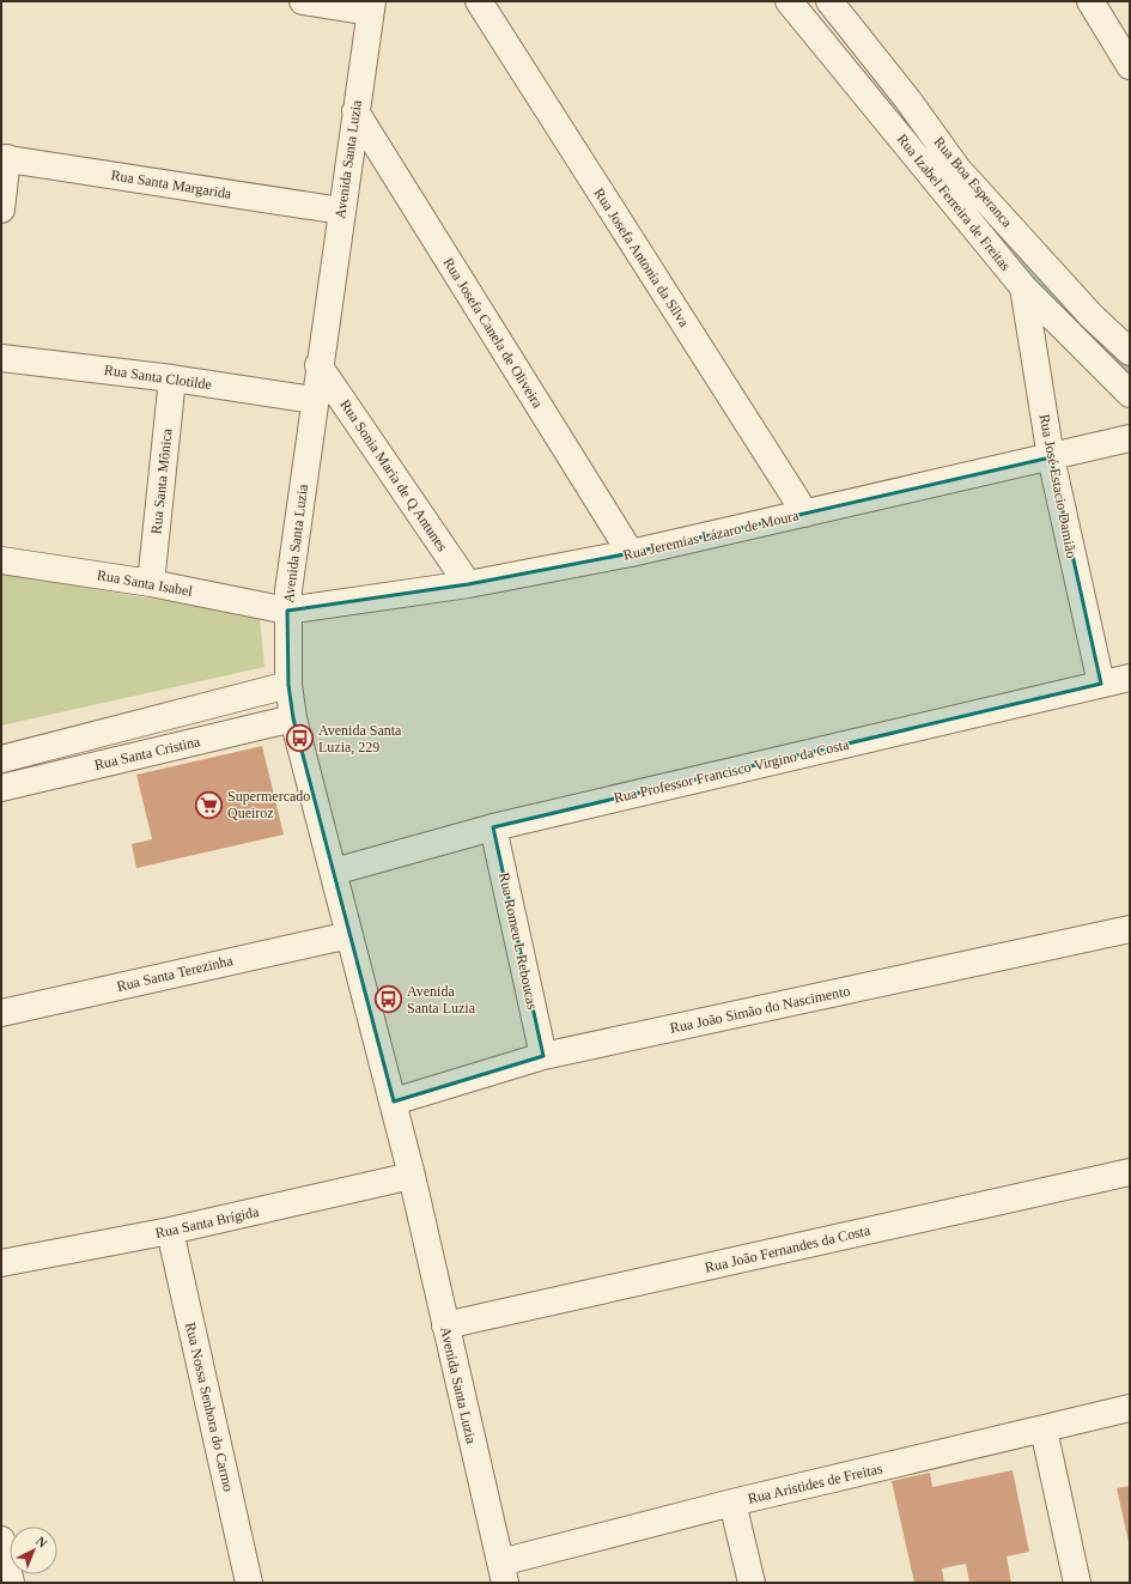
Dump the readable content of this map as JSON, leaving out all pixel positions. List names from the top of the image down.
{
  "streets": {
    "street": [
      "Avenida Santa Luzia",
      "Rua Boa Esperanca",
      "Rua Santa Margarida",
      "Rua Izabel Ferreira de Freitas",
      "Rua Josefa Antonia da Silva",
      "Rua Josefa Canela de Oliveira",
      "Rua Santa Clotilde",
      "Rua Sonia Maria de Q Antunes",
      "Rua Santa Mônica",
      "Rua José Estacio Damião",
      "Rua Jeremias Lázaro de Moura",
      "Rua Santa Isabel",
      "Rua Santa Cristina",
      "Rua Professor Francisco Virgino da Costa",
      "Rua Romeu L Reboucas",
      "Rua Santa Terezinha",
      "Rua João Simão do Nascimento",
      "Rua Santa Brígida",
      "Rua João Fernandes da Costa",
      "Rua Nossa Senhora do Carmo",
      "Rua Aristides de Freitas"
    ]
  },
  "crossings": [
    ["Avenida Santa Luzia", "Rua Santa Margarida"],
    ["Avenida Santa Luzia", "Rua Josefa Canela de Oliveira"],
    ["Avenida Santa Luzia", "Rua Santa Clotilde"],
    ["Avenida Santa Luzia", "Rua Sonia Maria de Q Antunes"],
    ["Avenida Santa Luzia", "Rua Jeremias Lázaro de Moura"],
    ["Avenida Santa Luzia", "Rua Santa Isabel"],
    ["Avenida Santa Luzia", "Rua Santa Cristina"],
    ["Avenida Santa Luzia", "Rua Professor Francisco Virgino da Costa"],
    ["Avenida Santa Luzia", "Rua Santa Terezinha"],
    ["Avenida Santa Luzia", "Rua João Simão do Nascimento"],
    ["Avenida Santa Luzia", "Rua Santa Brígida"],
    ["Avenida Santa Luzia", "Rua João Fernandes da Costa"],
    ["Avenida Santa Luzia", "Rua Aristides de Freitas"],
    ["Rua Izabel Ferreira de Freitas", "Rua José Estacio Damião"],
    ["Rua Josefa Antonia da Silva", "Rua Jeremias Lázaro de Moura"],
    ["Rua Josefa Canela de Oliveira", "Rua Jeremias Lázaro de Moura"],
    ["Rua Santa Clotilde", "Rua Santa Mônica"],
    ["Rua Sonia Maria de Q Antunes", "Rua Jeremias Lázaro de Moura"],
    ["Rua Santa Mônica", "Rua Santa Isabel"],
    ["Rua José Estacio Damião", "Rua Jeremias Lázaro de Moura"],
    ["Rua José Estacio Damião", "Rua Professor Francisco Virgino da Costa"],
    ["Rua Jeremias Lázaro de Moura", "Rua Santa Isabel"],
    ["Rua Professor Francisco Virgino da Costa", "Rua Romeu L Reboucas"],
    ["Rua Romeu L Reboucas", "Rua João Simão do Nascimento"],
    ["Rua Santa Brígida", "Rua Nossa Senhora do Carmo"]
  ],
  "places": {
    "bus stop": ["Avenida Santa Luzia, 229", "Avenida Santa Luzia"],
    "supermarket": ["Supermercado Queiroz"]
  },
  "north": "top right"
}
